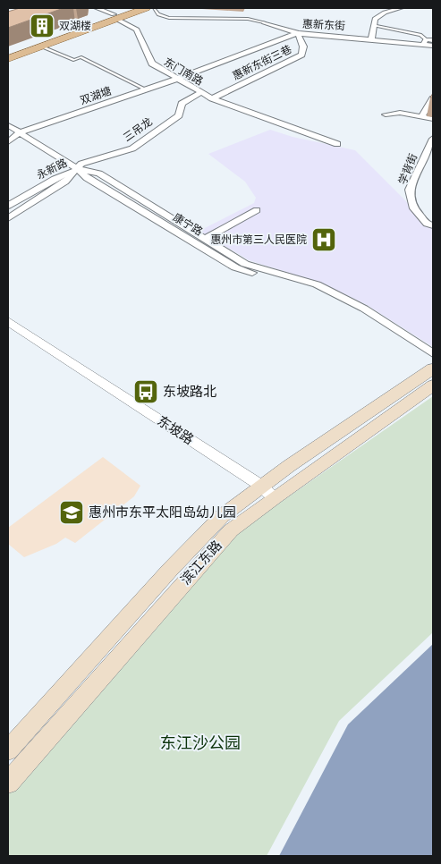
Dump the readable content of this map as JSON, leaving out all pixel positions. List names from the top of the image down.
{
  "streets": {
    "main road": ["滨江东路"],
    "street": [
      "惠新东街",
      "惠新东街三巷",
      "东门南路",
      "双湖塘",
      "三吊龙",
      "永新路",
      "学背街",
      "康宁路",
      "东坡路"
    ]
  },
  "crossings": [
    ["惠新东街", "惠新东街三巷"],
    ["惠新东街", "东门南路"],
    ["惠新东街", "双湖塘"],
    ["惠新东街三巷", "东门南路"],
    ["东门南路", "双湖塘"],
    ["东门南路", "三吊龙"],
    ["双湖塘", "康宁路"],
    ["三吊龙", "永新路"],
    ["三吊龙", "康宁路"],
    ["永新路", "康宁路"],
    ["东坡路", "滨江东路"]
  ],
  "parks": ["东江沙公园"],
  "places": {
    "building": ["双湖楼"],
    "hospital": ["惠州市第三人民医院"],
    "bus stop": ["东坡路北"],
    "school or university": ["惠州市东平太阳岛幼儿园"]
  }
}
